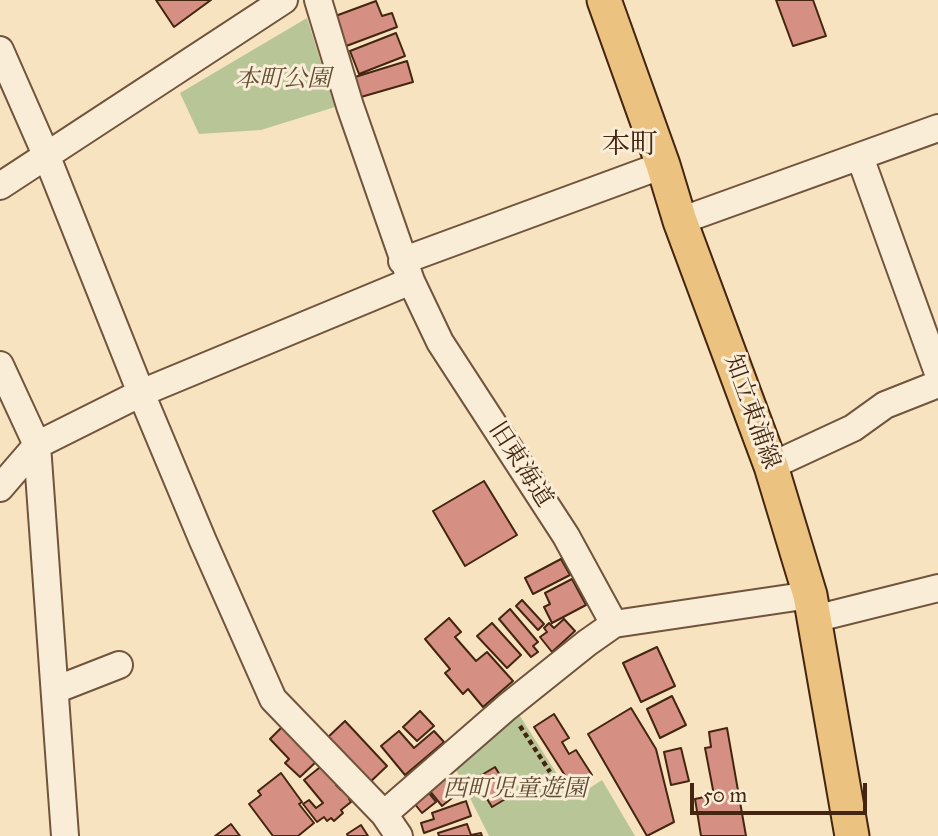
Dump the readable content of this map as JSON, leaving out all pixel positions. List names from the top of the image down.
{
  "streets": {
    "main road": ["知立東浦線"],
    "street": ["旧東海道"]
  },
  "districts": ["本町"],
  "parks": ["本町公園", "西町児童遊園"],
  "scale_bar": "50 m"
}
